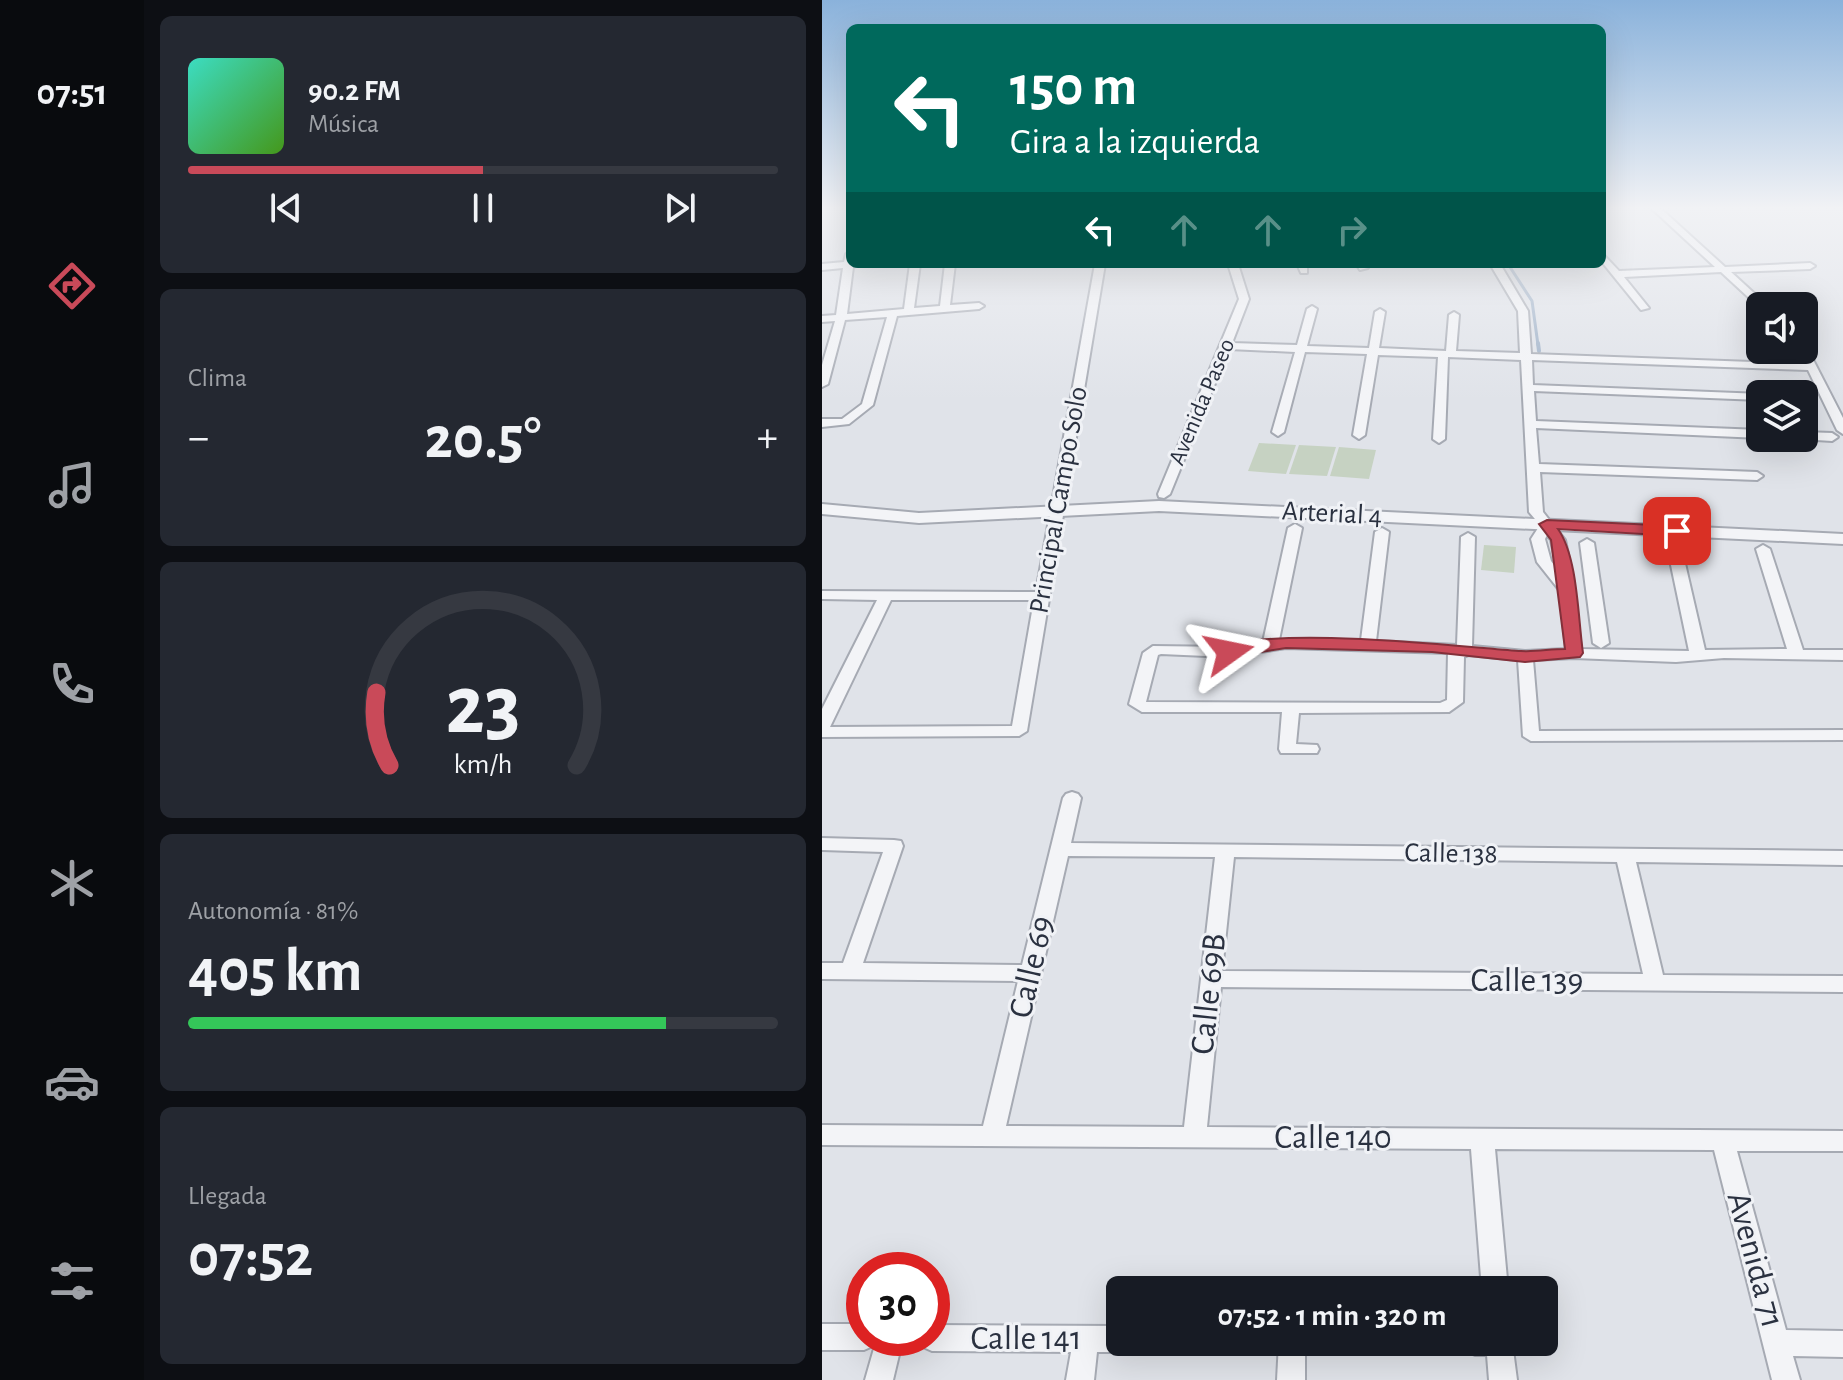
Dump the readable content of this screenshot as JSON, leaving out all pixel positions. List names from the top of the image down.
{
  "streets": {
    "street": [
      "Avenida Paseo",
      "Principal Campo Solo",
      "Arterial 4",
      "Calle 138",
      "Calle 69",
      "Calle 139",
      "Calle 69B",
      "Calle 140",
      "Avenida 71",
      "Calle 141"
    ]
  },
  "crossings": [
    ["Avenida Paseo", "Arterial 4"],
    ["Principal Campo Solo", "Arterial 4"],
    ["Calle 138", "Calle 69"],
    ["Calle 138", "Calle 69B"],
    ["Calle 69", "Calle 140"],
    ["Calle 139", "Calle 69B"],
    ["Calle 69B", "Calle 140"],
    ["Calle 140", "Avenida 71"]
  ],
  "page": {
    "tabs": "07:51",
    "turn": ["150 m", "Gira a la izquierda"],
    "song": ["90.2 FM", "Música"],
    "tile": [
      "Clima",
      ["Autonomía · 81%", "405 km"],
      ["Llegada", "07:52"]
    ],
    "heat": ["−", "20.5°", "+"],
    "limit": "30",
    "trip": "07:52 · 1 min · 320 m",
    "gauge": ["23", "km/h"]
  }
}
